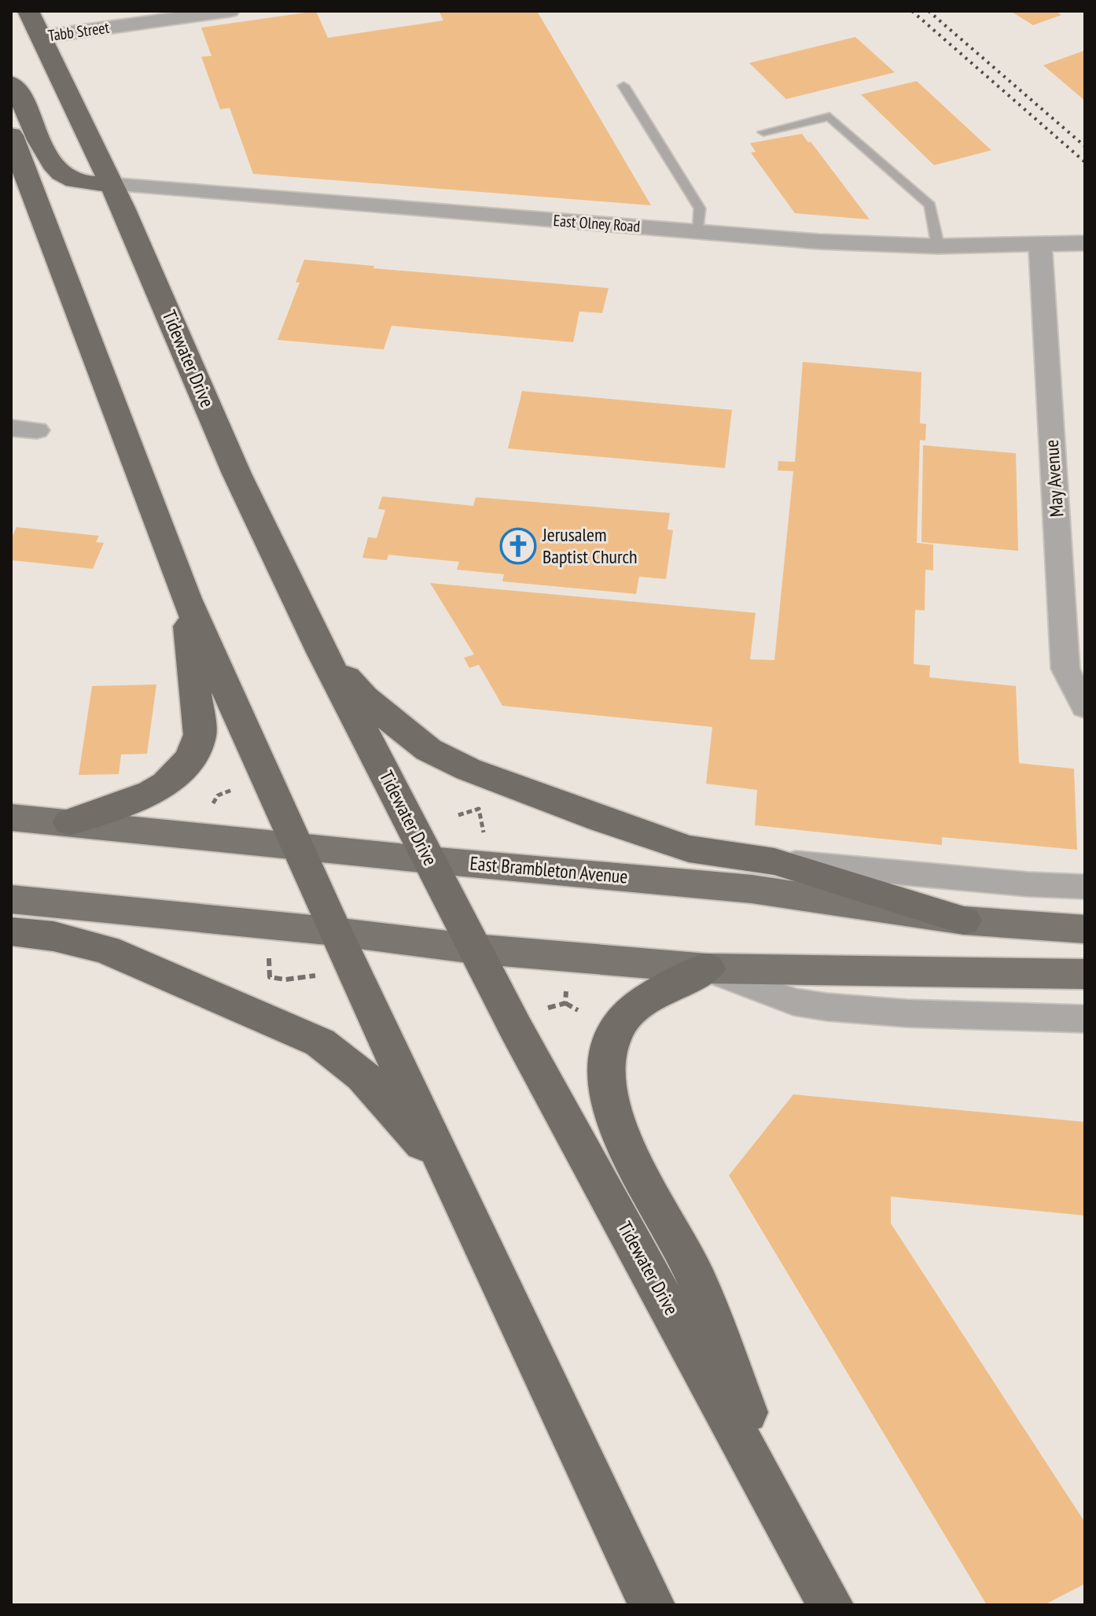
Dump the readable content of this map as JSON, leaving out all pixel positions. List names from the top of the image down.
{
  "streets": {
    "highway": ["Tidewater Drive"],
    "main road": ["East Brambleton Avenue"],
    "street": ["Tabb Street", "East Olney Road", "May Avenue"]
  },
  "crossings": [
    ["Tabb Street", "Tidewater Drive"],
    ["East Olney Road", "Tidewater Drive"],
    ["East Olney Road", "May Avenue"],
    ["Tidewater Drive", "East Brambleton Avenue"]
  ],
  "places": {
    "church": ["Jerusalem Baptist Church"]
  }
}
